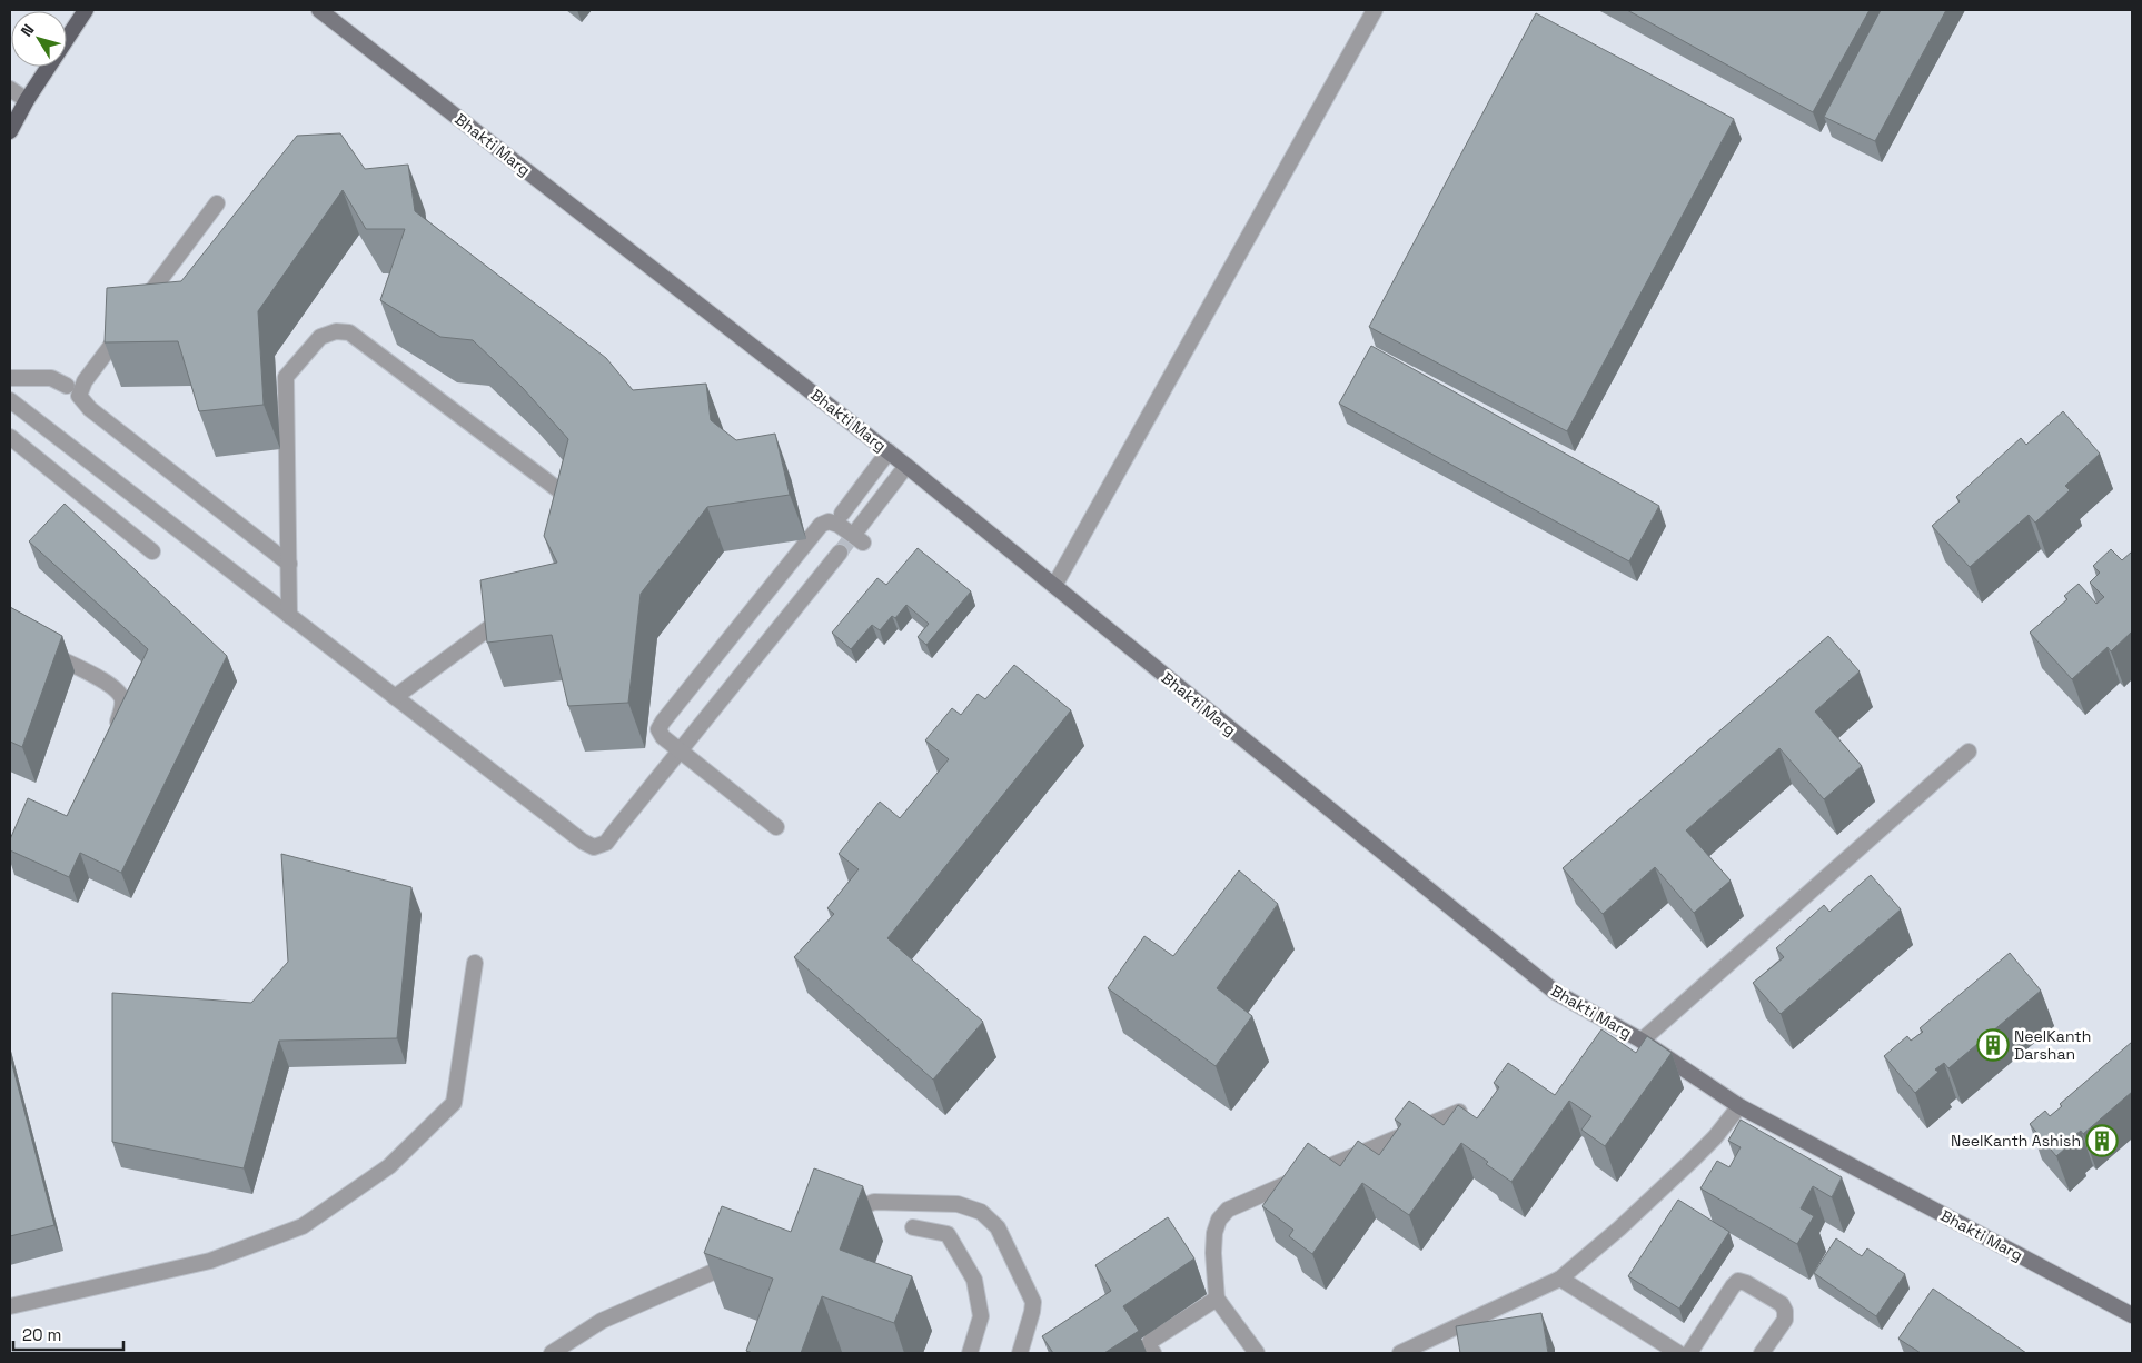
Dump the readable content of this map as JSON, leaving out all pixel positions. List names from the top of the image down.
{
  "streets": {
    "main road": ["Bhakti Marg"]
  },
  "places": {
    "building": ["NeelKanth Darshan", "NeelKanth Ashish"]
  },
  "scale_bar": "20 m",
  "north": "top left"
}
